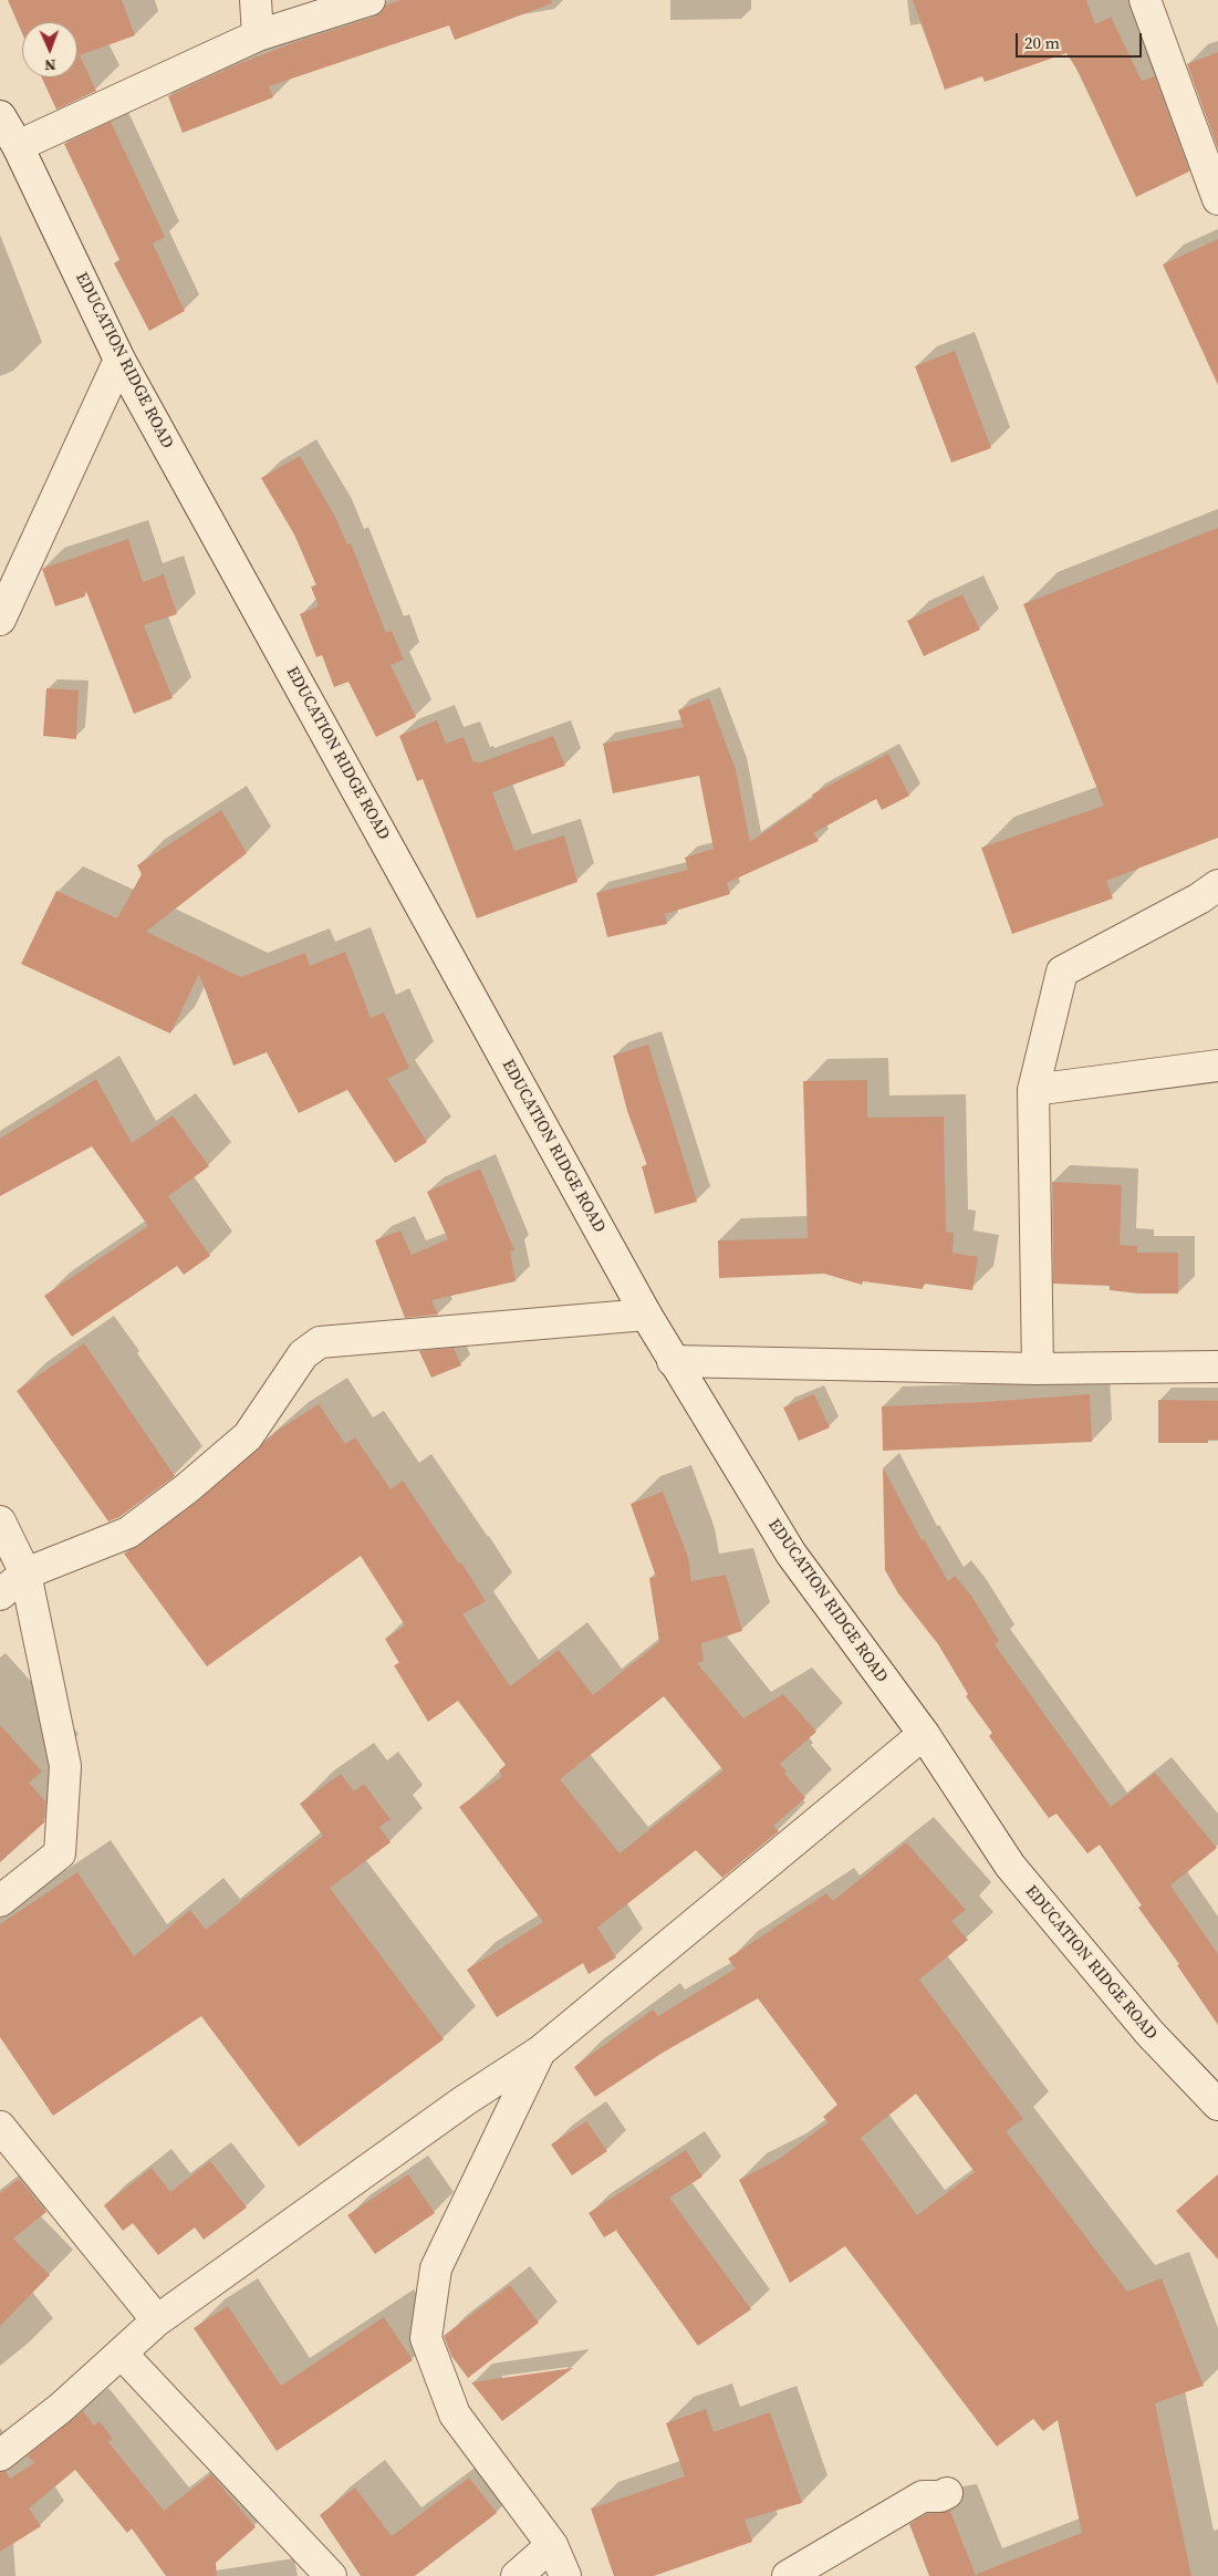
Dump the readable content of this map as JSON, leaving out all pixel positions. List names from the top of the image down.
{
  "streets": {
    "street": ["EDUCATION RIDGE ROAD"]
  },
  "scale_bar": "20 m",
  "north": "bottom"
}
